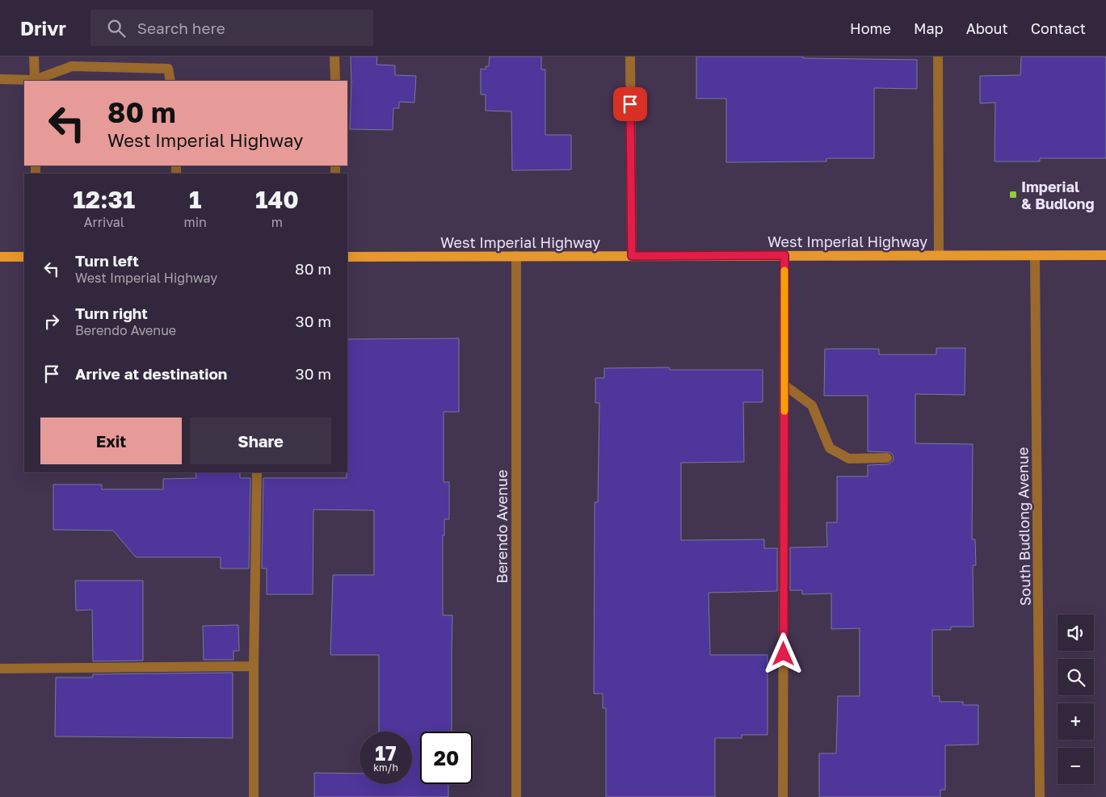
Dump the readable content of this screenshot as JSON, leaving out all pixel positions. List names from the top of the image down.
{
  "streets": {
    "main road": ["West Imperial Highway"],
    "street": ["Berendo Avenue", "South Budlong Avenue"]
  },
  "crossings": [
    ["West Imperial Highway", "Berendo Avenue"],
    ["West Imperial Highway", "South Budlong Avenue"]
  ],
  "places": {
    "transit": ["Imperial & Budlong"]
  },
  "page": {
    "header": "Drivr",
    "search": "Search here",
    "nav": [
      "Home",
      "Map",
      "About",
      "Contact"
    ],
    "turn": ["80 m", "West Imperial Highway"],
    "eta": [
      "12:31",
      "Arrival",
      "1",
      "min",
      "140",
      "m"
    ],
    "list": [
      {
        "name": "Turn left",
        "note": "West Imperial Highway",
        "value": "80 m"
      },
      {
        "name": "Turn right",
        "note": "Berendo Avenue",
        "value": "30 m"
      },
      {
        "name": "Arrive at destination",
        "value": "30 m"
      }
    ],
    "buttons": ["Exit", "Share"],
    "map_buttons": ["+", "−"],
    "speed": "17 km/h",
    "limit": "20"
  }
}
